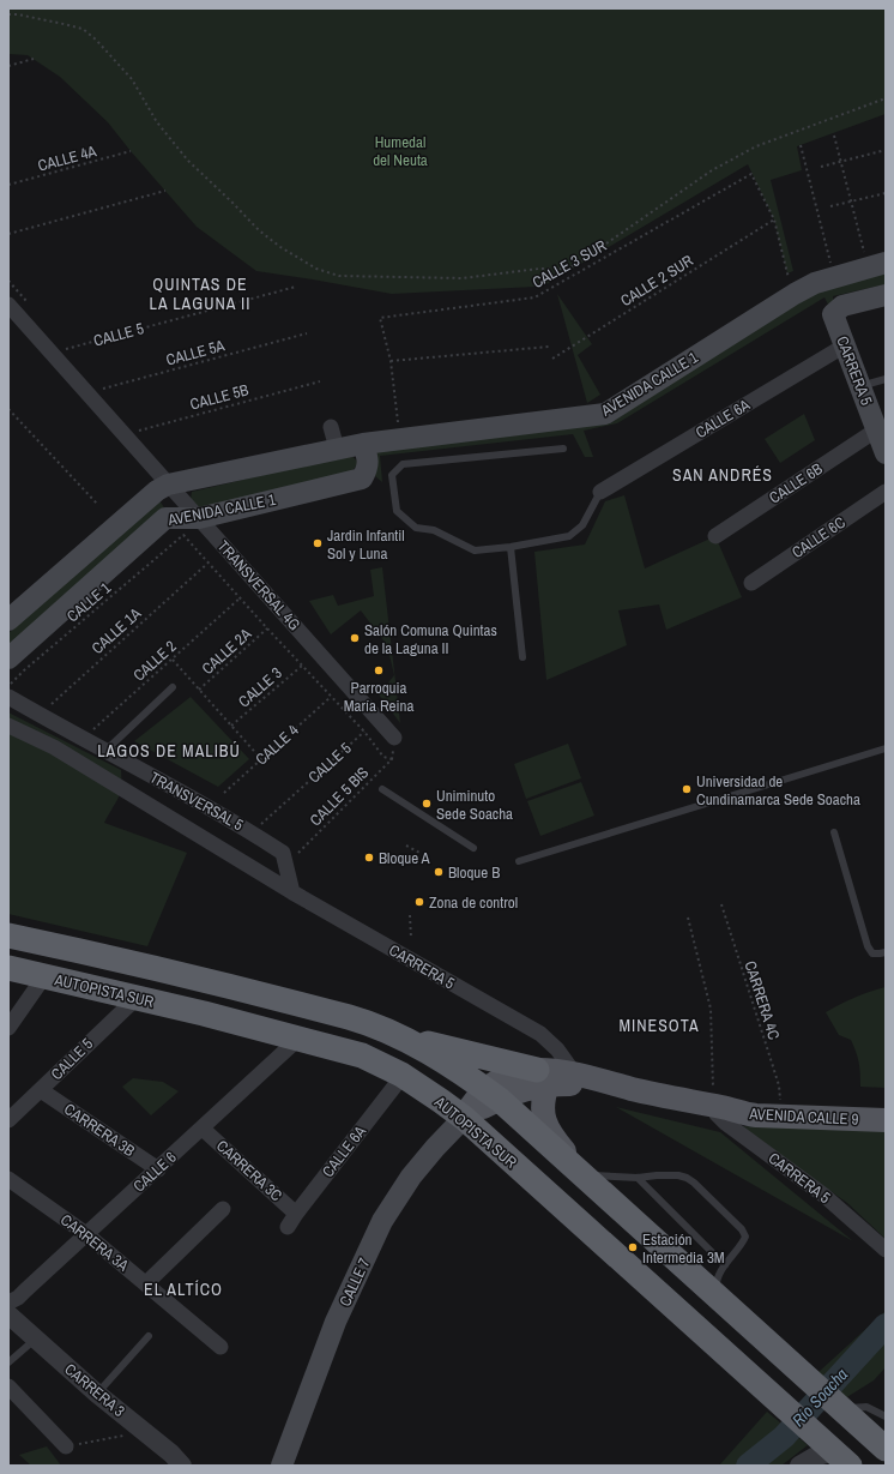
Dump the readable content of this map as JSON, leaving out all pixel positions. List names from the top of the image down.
{
  "streets": {
    "highway": ["AUTOPISTA SUR"],
    "main road": [
      "CARRERA 5",
      "AVENIDA CALLE 1",
      "AVENIDA CALLE 9",
      "CALLE 7"
    ],
    "street": [
      "CALLE 5",
      "CALLE 6A",
      "CALLE 6B",
      "CALLE 6C",
      "TRANSVERSAL 4G",
      "TRANSVERSAL 5",
      "CARRERA 3B",
      "CARRERA 3C",
      "CALLE 6",
      "CARRERA 3A",
      "CARRERA 3"
    ],
    "path": [
      "CALLE 4A",
      "CALLE 3 SUR",
      "CALLE 2 SUR",
      "CALLE 5A",
      "CALLE 5B",
      "CALLE 1",
      "CALLE 1A",
      "CALLE 2A",
      "CALLE 2",
      "CALLE 3",
      "CALLE 4",
      "CALLE 5 BIS",
      "CARRERA 4C"
    ]
  },
  "crossings": [
    ["CALLE 3 SUR", "CALLE 2 SUR"],
    ["CALLE 5", "TRANSVERSAL 5"],
    ["CALLE 5", "AUTOPISTA SUR"],
    ["CALLE 5", "CARRERA 3B"],
    ["CALLE 5A", "TRANSVERSAL 4G"],
    ["CARRERA 5", "CALLE 6A"],
    ["CARRERA 5", "CALLE 6B"],
    ["CARRERA 5", "AVENIDA CALLE 9"],
    ["AVENIDA CALLE 1", "TRANSVERSAL 4G"],
    ["CALLE 6A", "AUTOPISTA SUR"],
    ["CALLE 6A", "CARRERA 3C"],
    ["CALLE 1", "CALLE 1A"],
    ["CALLE 1A", "TRANSVERSAL 5"],
    ["CALLE 2", "TRANSVERSAL 5"],
    ["CALLE 5 BIS", "TRANSVERSAL 5"],
    ["AUTOPISTA SUR", "CALLE 6"],
    ["AUTOPISTA SUR", "CALLE 7"],
    ["CARRERA 4C", "AVENIDA CALLE 9"],
    ["CARRERA 3B", "CALLE 6"],
    ["CARRERA 3C", "CALLE 6"],
    ["CALLE 6", "CARRERA 3A"]
  ],
  "districts": [
    "QUINTAS DE LA LAGUNA II",
    "SAN ANDRÉS",
    "LAGOS DE MALIBÚ",
    "MINESOTA",
    "EL ALTÍCO"
  ],
  "water": ["Río Soacha"],
  "parks": ["Humedal del Neuta"],
  "places": [
    "Jardin Infantil Sol y Luna",
    "Salón Comuna Quintas de la Laguna II",
    "Parroquia María Reina",
    "Universidad de Cundinamarca Sede Soacha",
    "Uniminuto Sede Soacha",
    "Bloque A",
    "Bloque B",
    "Zona de control",
    "Estación Intermedia 3M"
  ]
}
